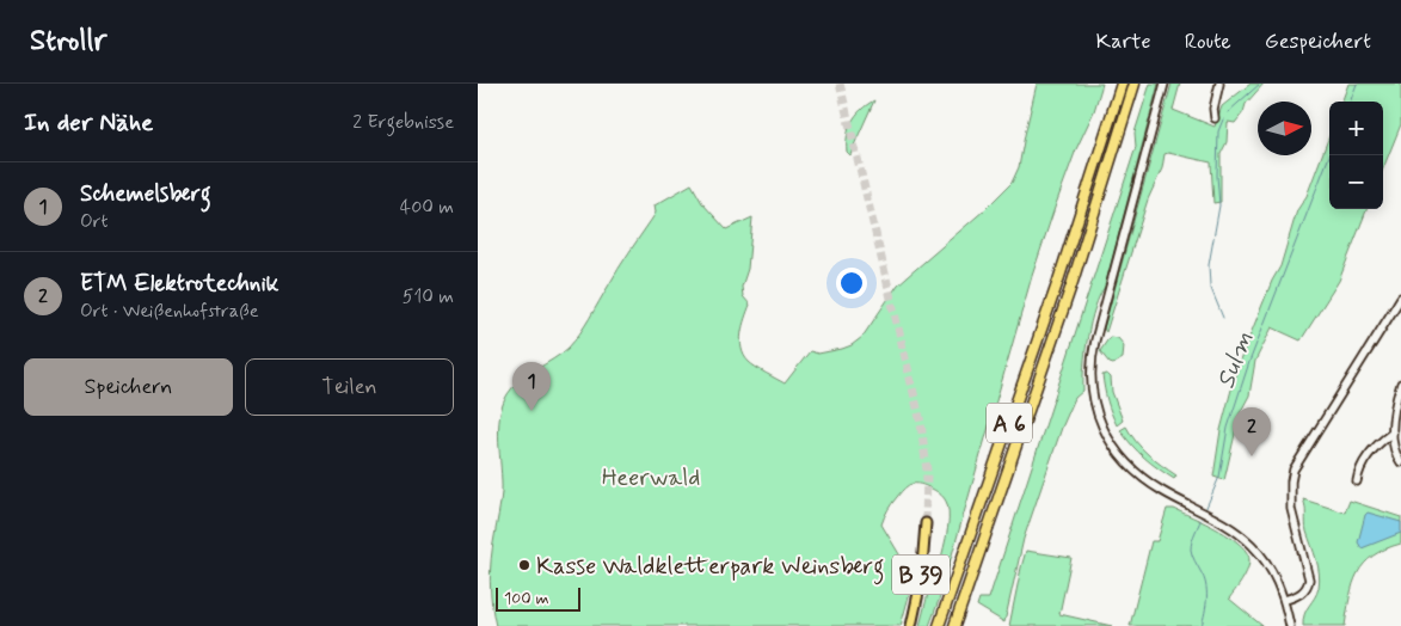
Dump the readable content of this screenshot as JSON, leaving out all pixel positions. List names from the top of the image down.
{
  "streets": {
    "highway": ["A 6"],
    "main road": ["B 39"]
  },
  "water": ["Sulm"],
  "parks": ["Heerwald"],
  "places": ["Kasse Waldkletterpark Weinsberg"],
  "scale_bar": "100 m",
  "north": "right",
  "page": {
    "header": "Strollr",
    "nav": ["Karte", "Route", "Gespeichert"],
    "heading": ["In der Nähe", "2 Ergebnisse"],
    "map_buttons": ["+", "−"],
    "list": [
      {
        "mark": "1",
        "name": "Schemelsberg",
        "note": "Ort",
        "value": "400 m"
      },
      {
        "mark": "2",
        "name": "ETM Elektrotechnik",
        "note": "Ort · Weißenhofstraße",
        "value": "510 m"
      }
    ],
    "buttons": ["Speichern", "Teilen"],
    "pins": ["1", "2"],
    "scale": "100 m"
  }
}
